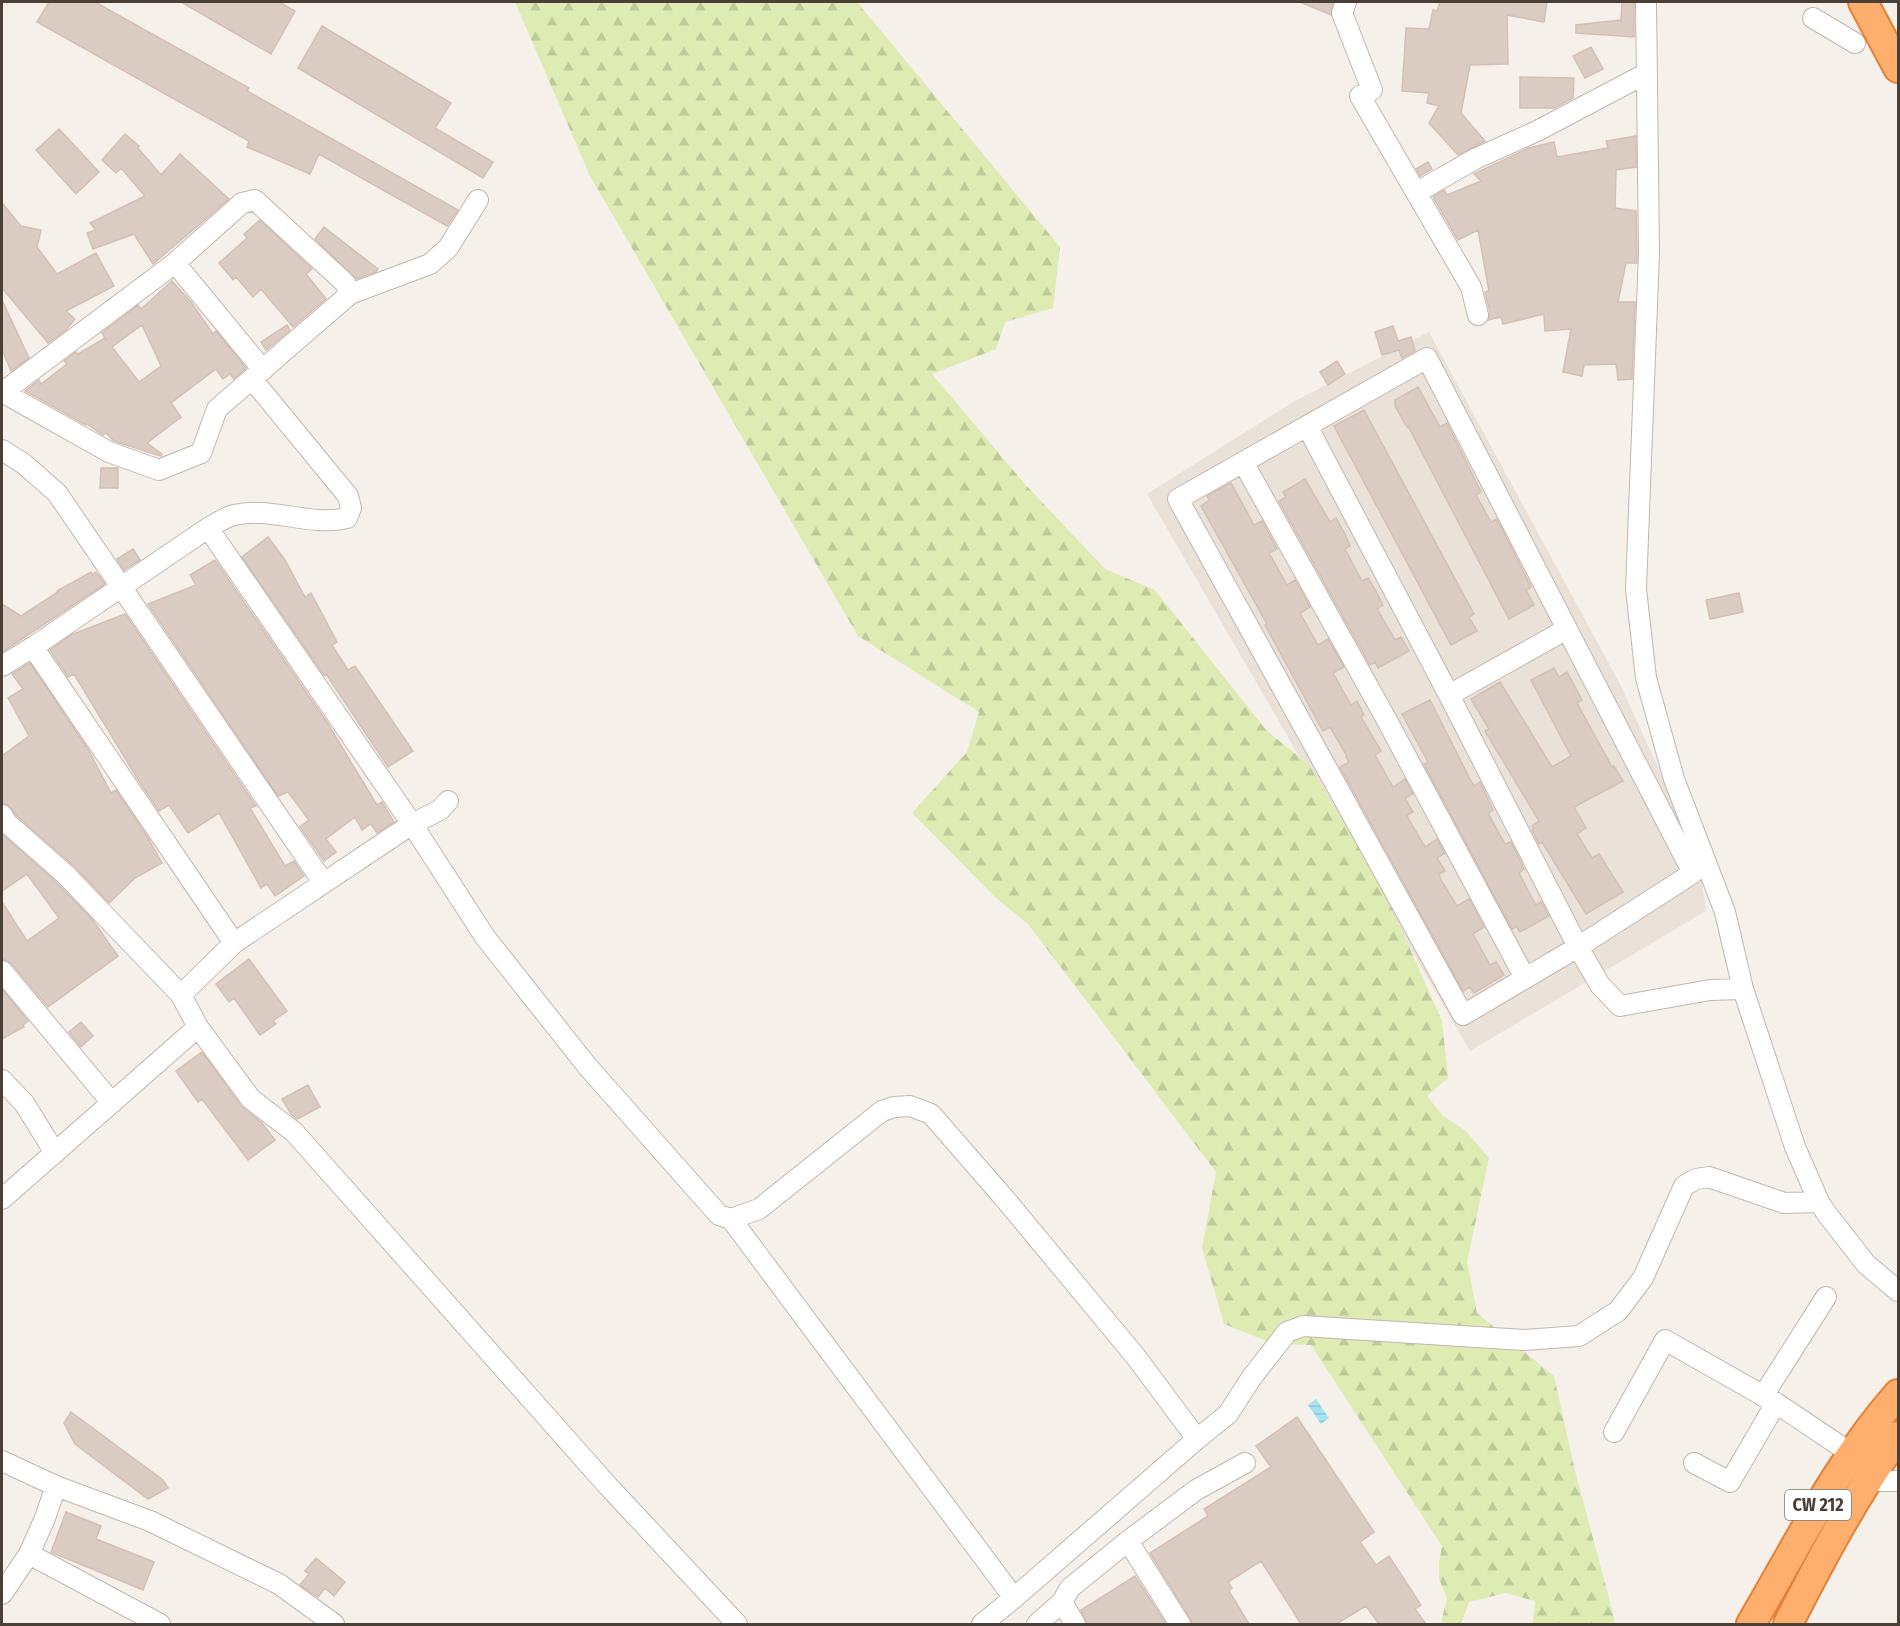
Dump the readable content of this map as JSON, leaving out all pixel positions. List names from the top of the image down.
{
  "streets": {
    "highway": ["CW 212"]
  }
}
